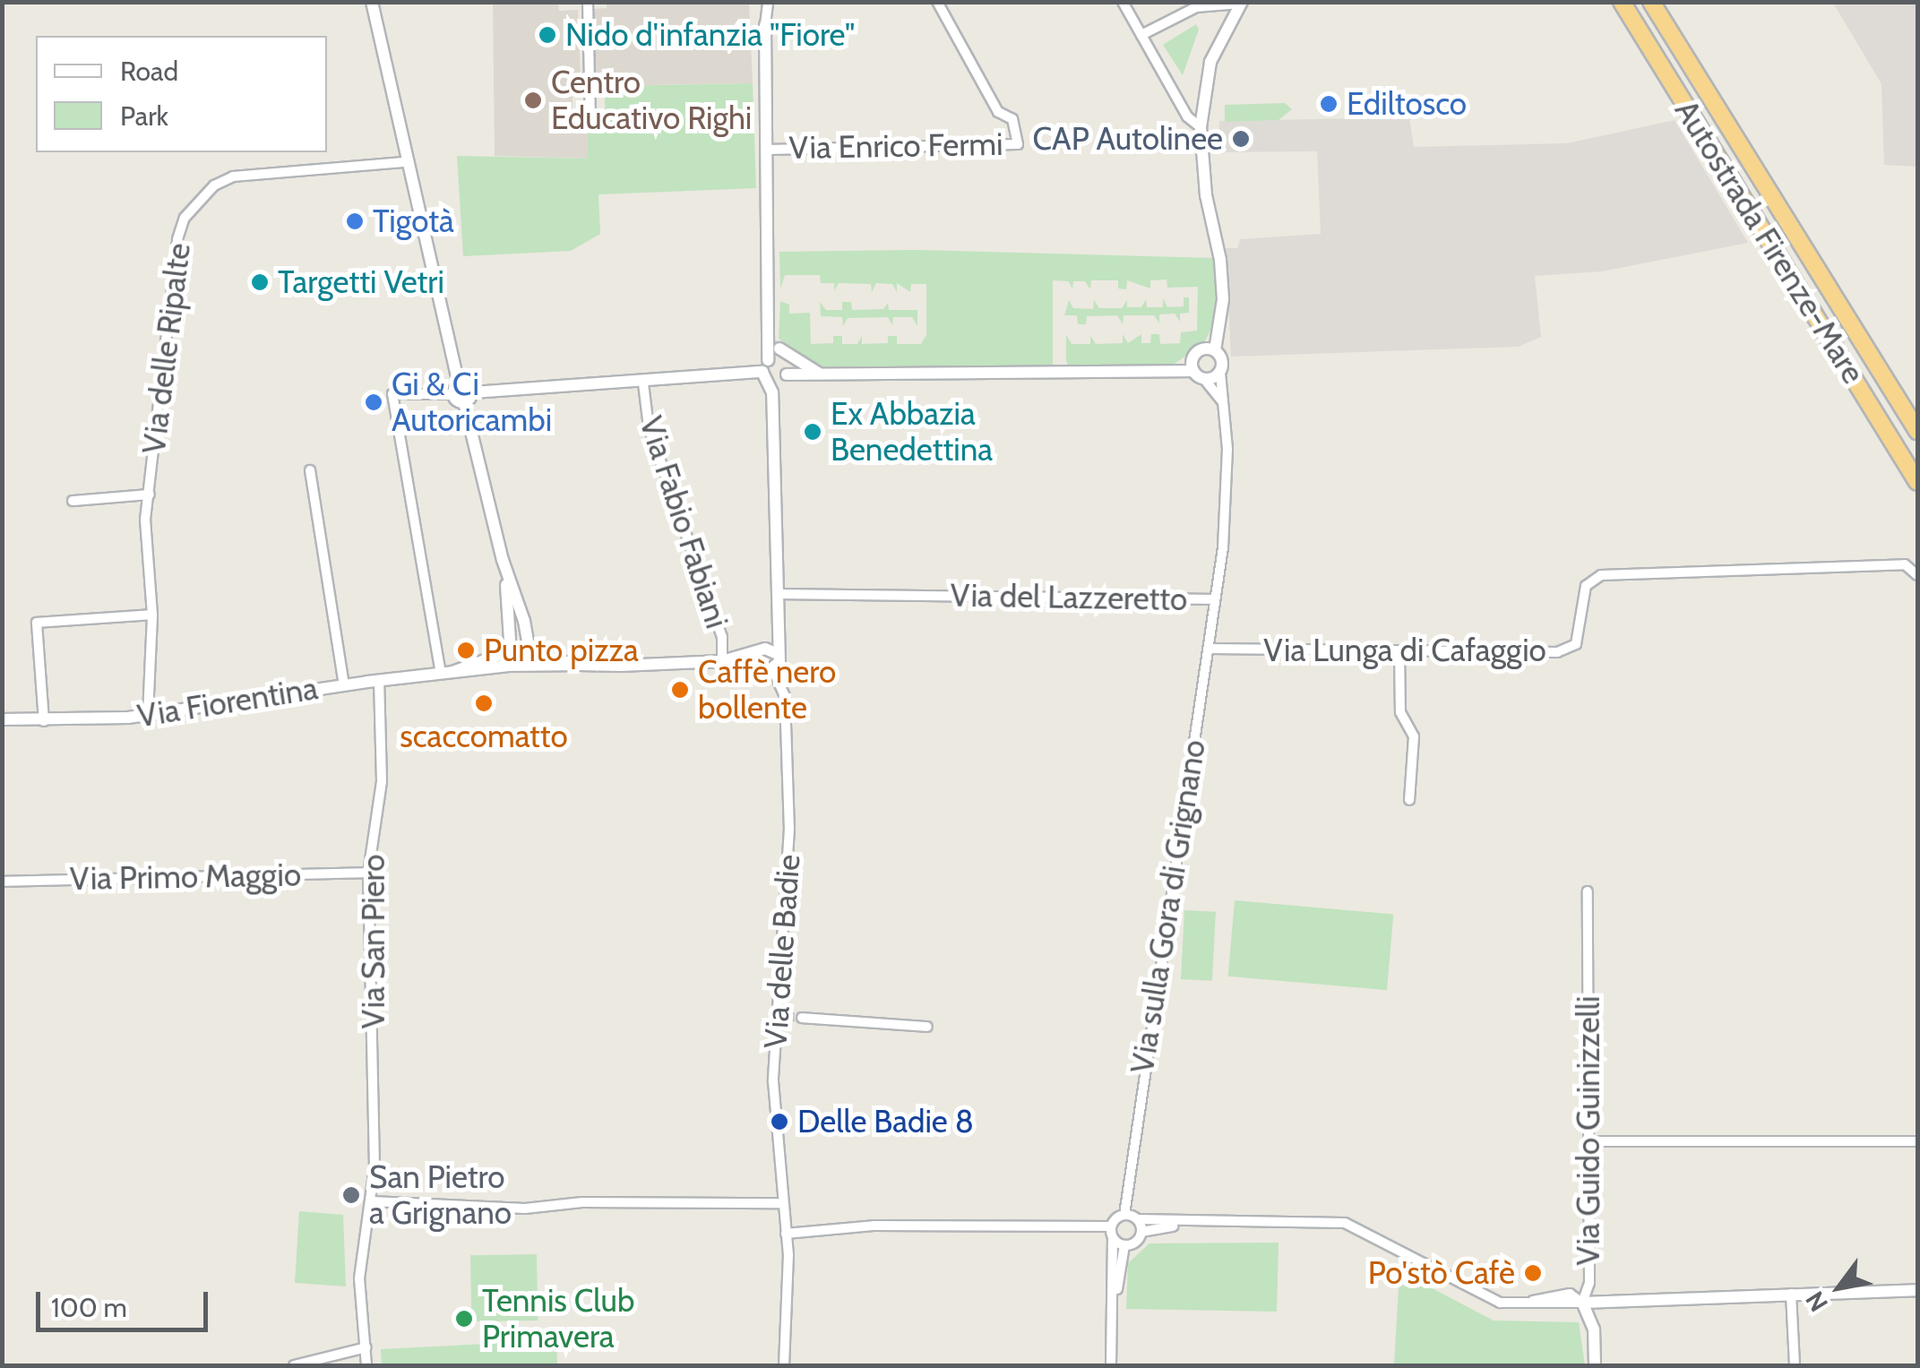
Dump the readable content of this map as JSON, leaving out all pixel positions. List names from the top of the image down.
{
  "streets": {
    "highway": ["Autostrada Firenze-Mare"],
    "street": [
      "Via Enrico Fermi",
      "Via delle Ripalte",
      "Via Fabio Fabiani",
      "Via del Lazzeretto",
      "Via Lunga di Cafaggio",
      "Via Fiorentina",
      "Via Primo Maggio",
      "Via sulla Gora di Grignano",
      "Via San Piero",
      "Via delle Badie",
      "Via Guido Guinizzelli"
    ]
  },
  "crossings": [
    ["Via delle Ripalte", "Via Fiorentina"],
    ["Via Fabio Fabiani", "Via Fiorentina"],
    ["Via del Lazzeretto", "Via sulla Gora di Grignano"],
    ["Via Lunga di Cafaggio", "Via sulla Gora di Grignano"],
    ["Via Fiorentina", "Via San Piero"],
    ["Via Fiorentina", "Via delle Badie"],
    ["Via Primo Maggio", "Via San Piero"]
  ],
  "places": [
    "Nido d'infanzia \"Fiore\"",
    "Centro Educativo Righi",
    "Ediltosco",
    "CAP Autolinee",
    "Tigotà",
    "Targetti Vetri",
    "Gi & Ci Autoricambi",
    "Ex Abbazia Benedettina",
    "Punto pizza",
    "Caffè nero bollente",
    "scaccomatto",
    "Delle Badie 8",
    "San Pietro a Grignano",
    "Po'stò Cafè",
    "Tennis Club Primavera"
  ],
  "legend": ["Road", "Park"],
  "scale_bar": "100 m",
  "north": "bottom left"
}
